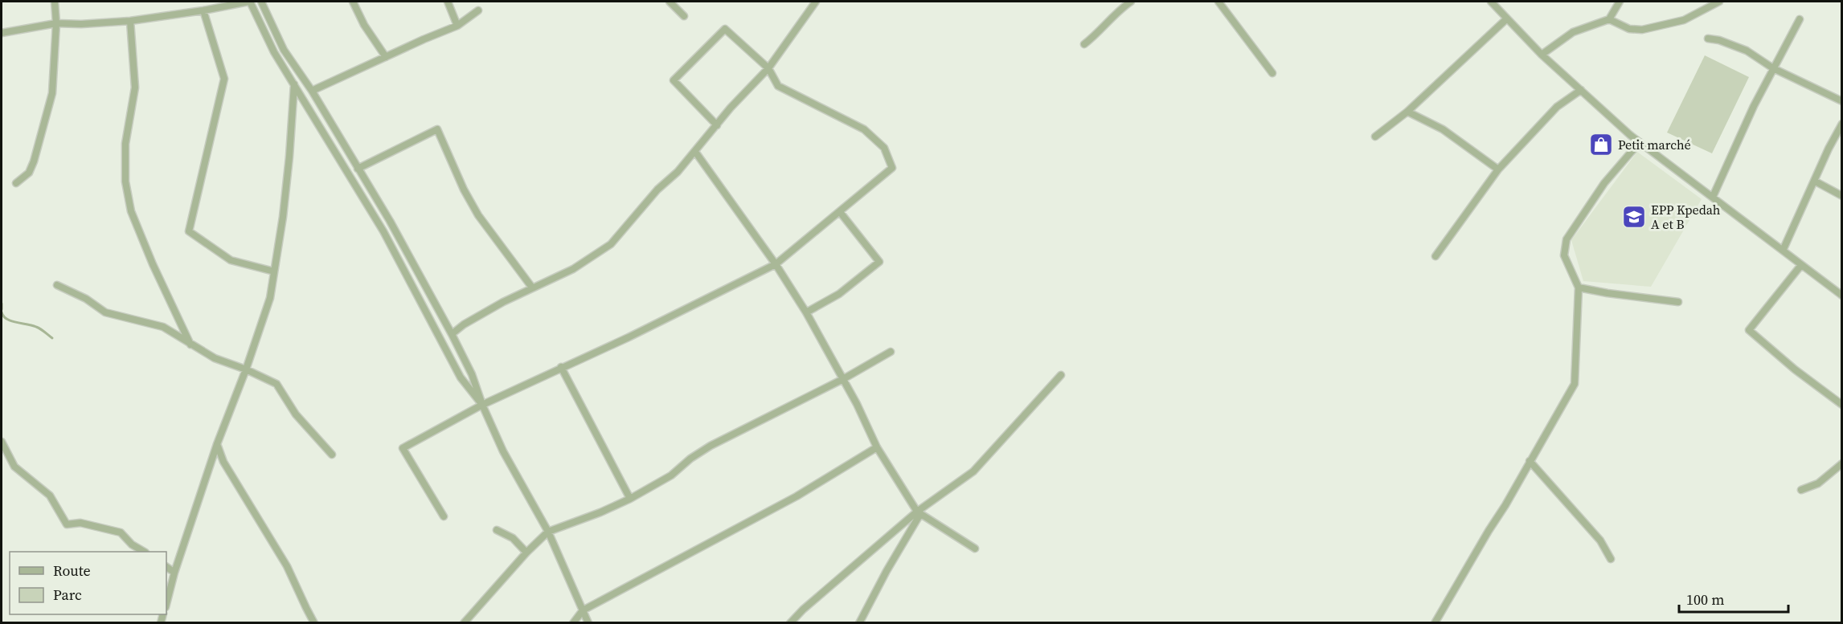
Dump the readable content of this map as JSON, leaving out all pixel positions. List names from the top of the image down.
{
  "places": {
    "shop": ["Petit marché"],
    "school or university": ["EPP Kpedah A et B"]
  },
  "legend": ["Route", "Parc"],
  "scale_bar": "100 m"
}
